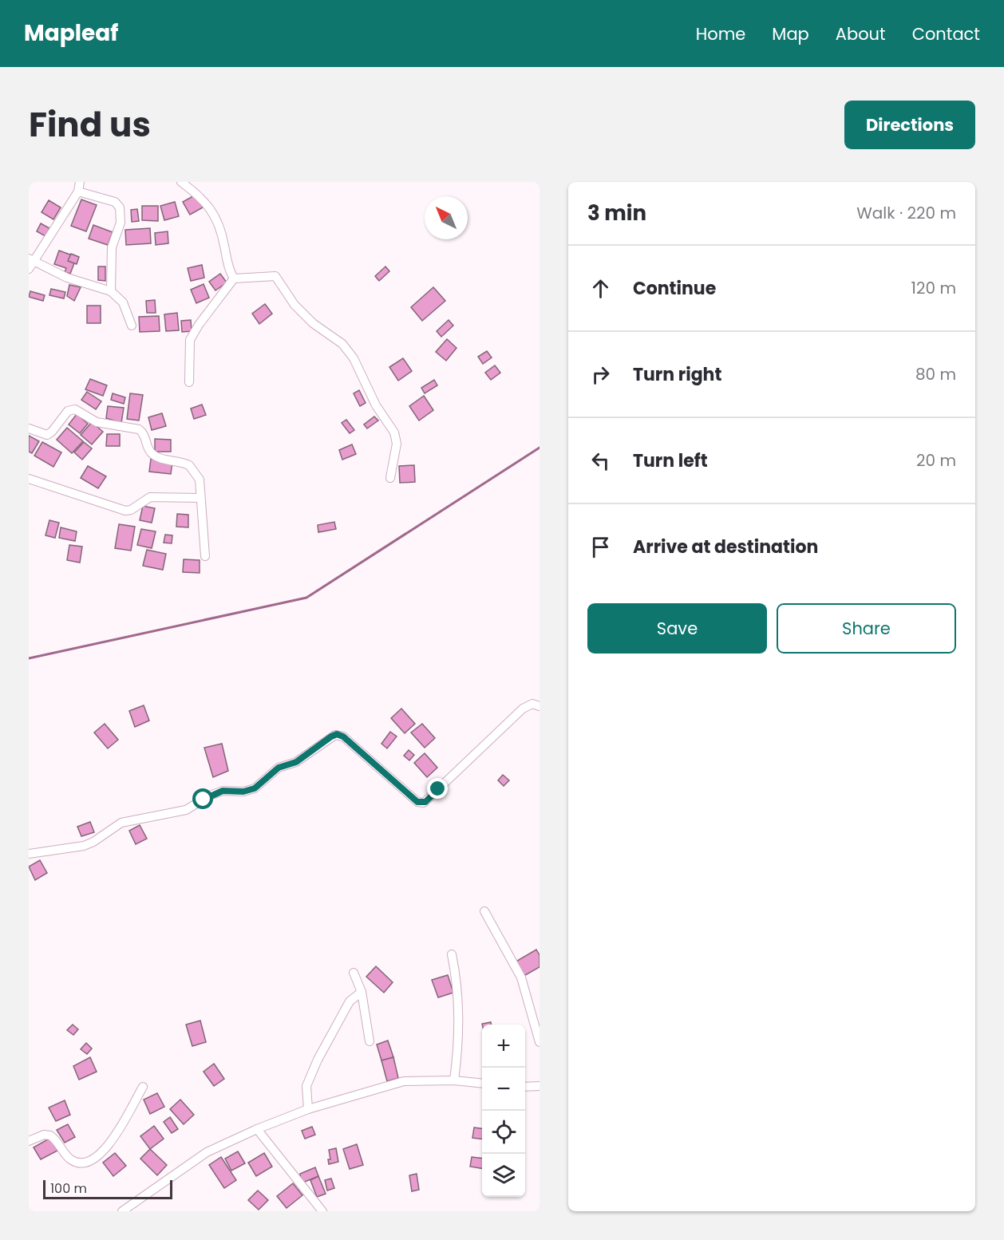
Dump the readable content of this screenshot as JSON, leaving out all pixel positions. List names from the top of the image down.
{
  "scale_bar": "100 m",
  "north": "top left",
  "page": {
    "header": "Mapleaf",
    "nav": [
      "Home",
      "Map",
      "About",
      "Contact"
    ],
    "title": "Find us",
    "buttons": [
      "Directions",
      ["Save", "Share"]
    ],
    "heading": ["3 min", "Walk · 220 m"],
    "list": [
      ["Continue", "120 m"],
      ["Turn right", "80 m"],
      ["Turn left", "20 m"],
      "Arrive at destination"
    ],
    "map_buttons": ["+", "−"],
    "scale": "100 m"
  }
}
